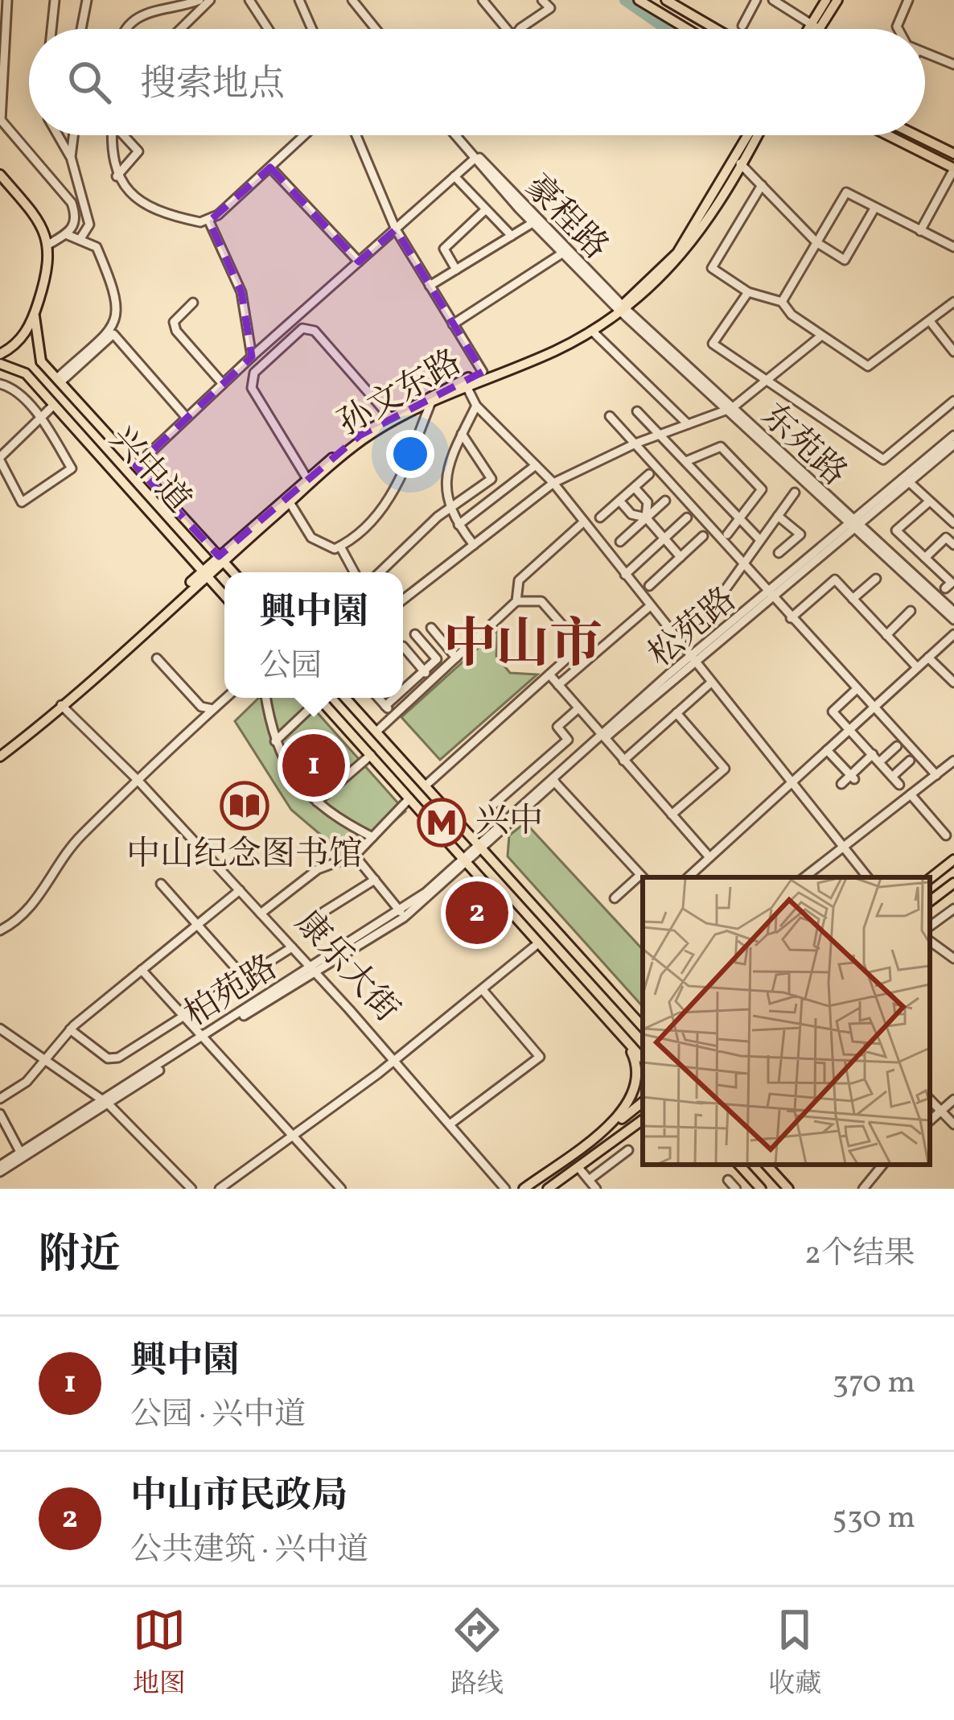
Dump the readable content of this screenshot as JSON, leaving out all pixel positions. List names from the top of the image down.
{
  "streets": {
    "main road": ["孙文东路", "兴中道"],
    "street": [
      "豪程路",
      "东苑路",
      "松苑路",
      "康乐大街",
      "柏苑路"
    ]
  },
  "crossings": [
    ["豪程路", "孙文东路"],
    ["豪程路", "东苑路"],
    ["孙文东路", "东苑路"],
    ["孙文东路", "兴中道"],
    ["孙文东路", "康乐大街"],
    ["东苑路", "松苑路"],
    ["松苑路", "柏苑路"],
    ["康乐大街", "柏苑路"]
  ],
  "districts": ["中山市"],
  "places": {
    "library": ["中山纪念图书馆"],
    "metro station": ["兴中"]
  },
  "page": {
    "search": "搜索地点",
    "popup": ["興中園", "公园"],
    "pins": ["1", "2"],
    "heading": ["附近", "2个结果"],
    "list": [
      {
        "mark": "1",
        "name": "興中園",
        "note": "公园 · 兴中道",
        "value": "370 m"
      },
      {
        "mark": "2",
        "name": "中山市民政局",
        "note": "公共建筑 · 兴中道",
        "value": "530 m"
      }
    ],
    "nav": ["地图", "路线", "收藏"]
  }
}
